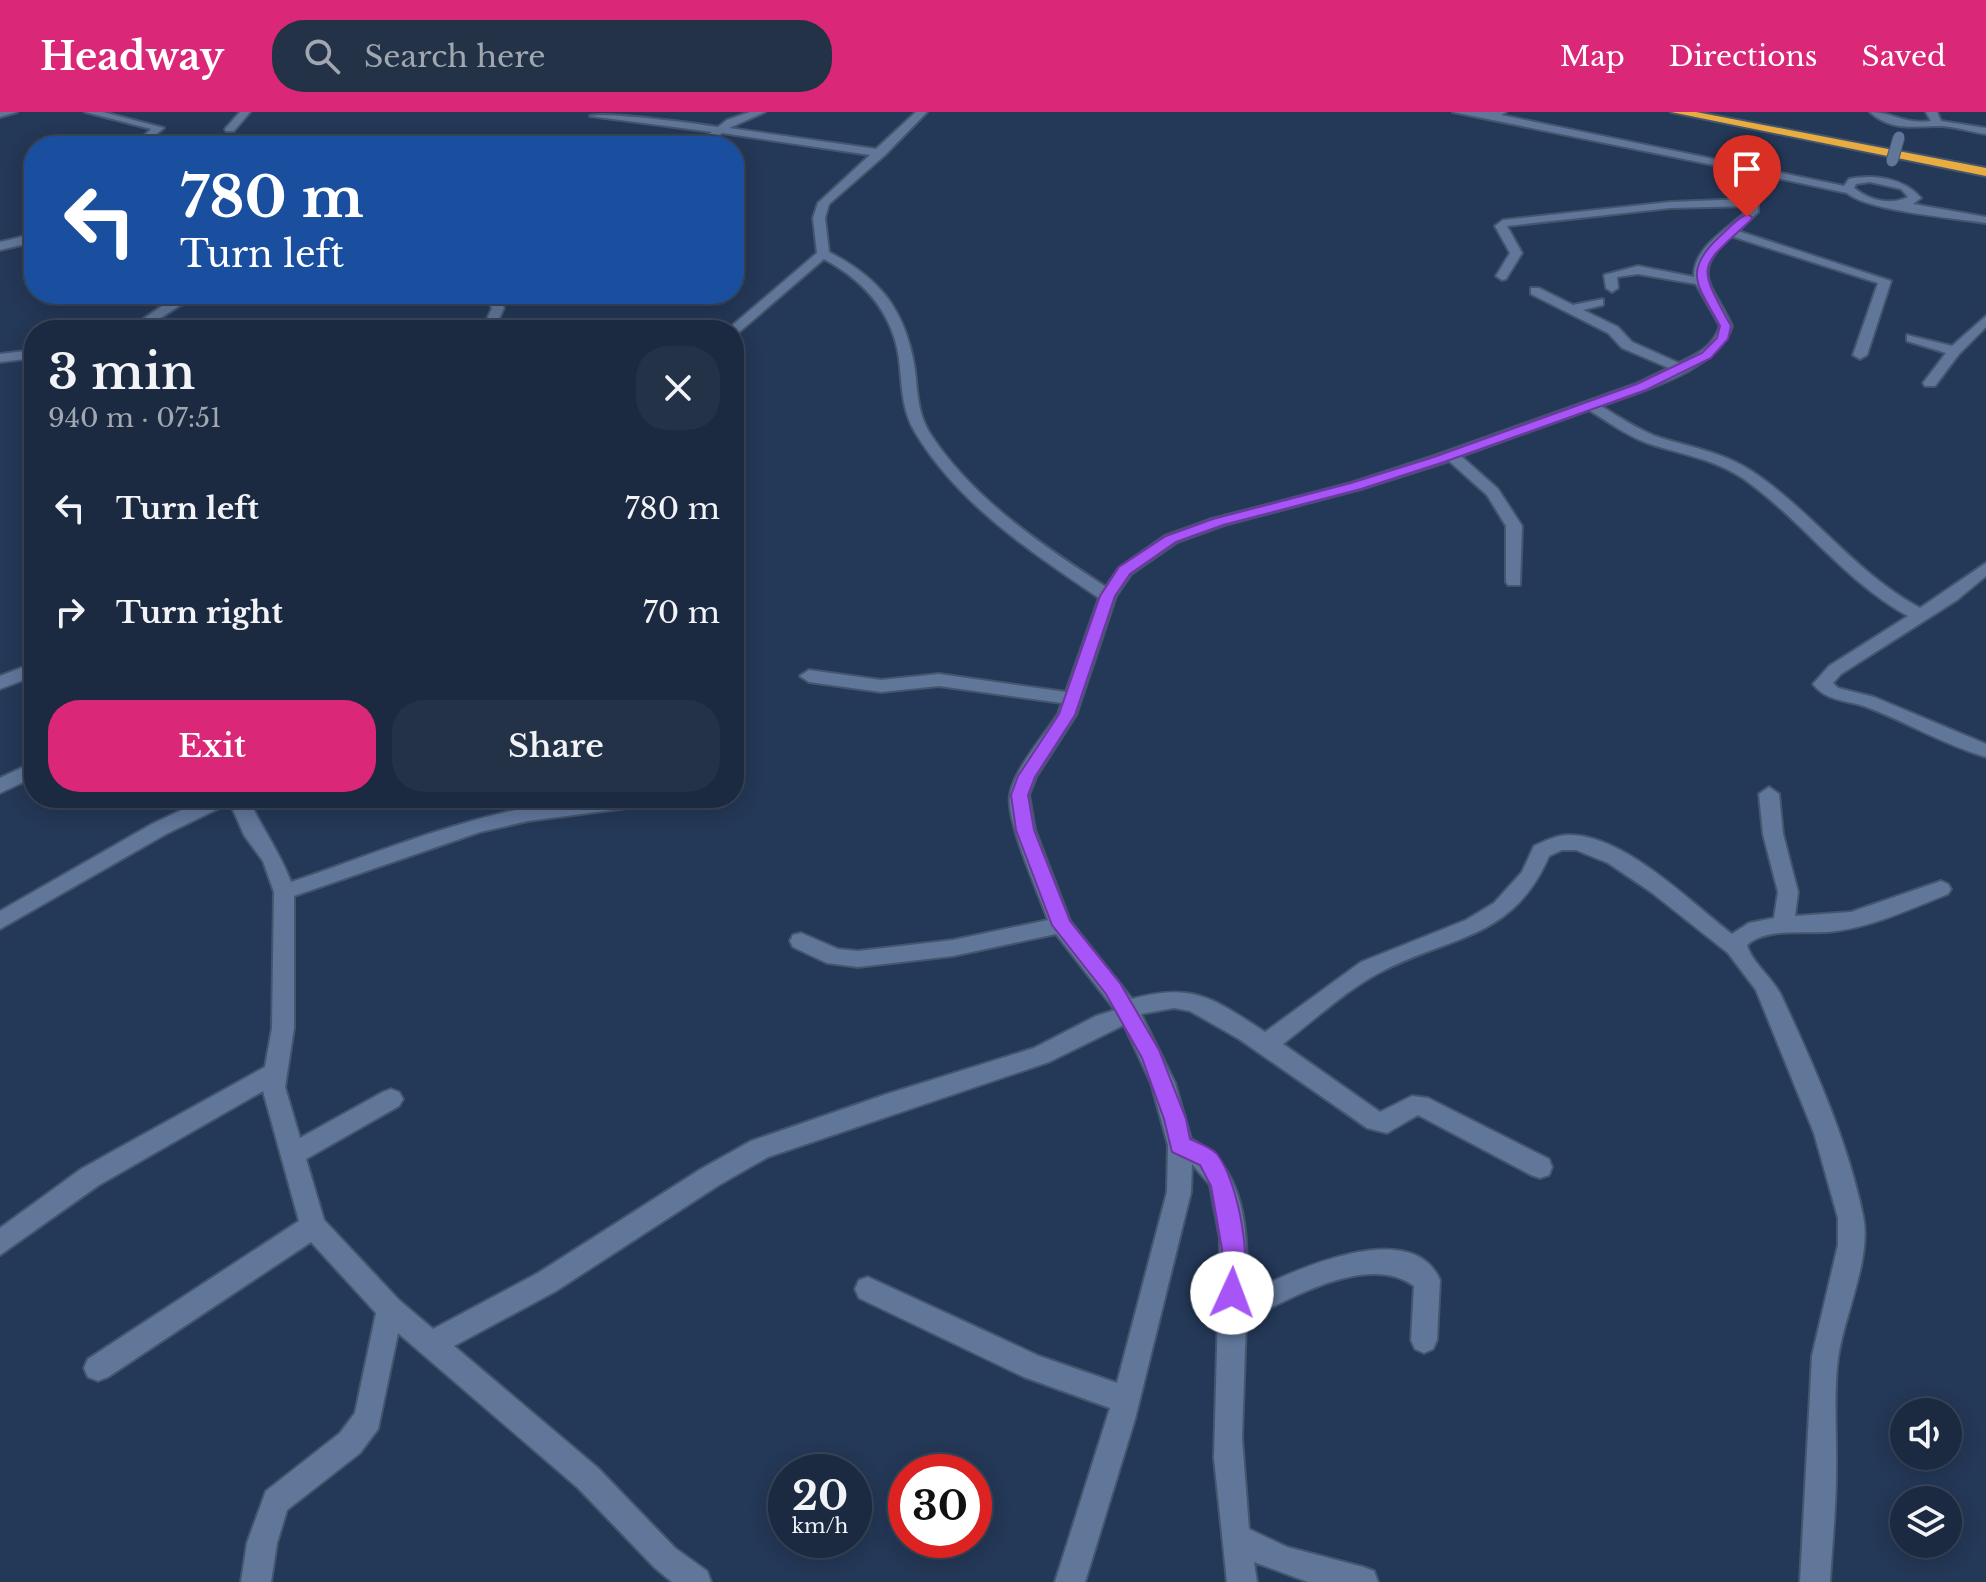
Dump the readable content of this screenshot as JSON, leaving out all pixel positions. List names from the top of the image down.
{
  "page": {
    "header": "Headway",
    "search": "Search here",
    "nav": ["Map", "Directions", "Saved"],
    "turn": ["780 m", "Turn left"],
    "heading": ["3 min", "940 m · 07:51"],
    "list": [
      {
        "name": "Turn left",
        "value": "780 m"
      },
      {
        "name": "Turn right",
        "value": "70 m"
      }
    ],
    "buttons": ["Exit", "Share"],
    "speed": "20 km/h",
    "limit": "30"
  }
}
